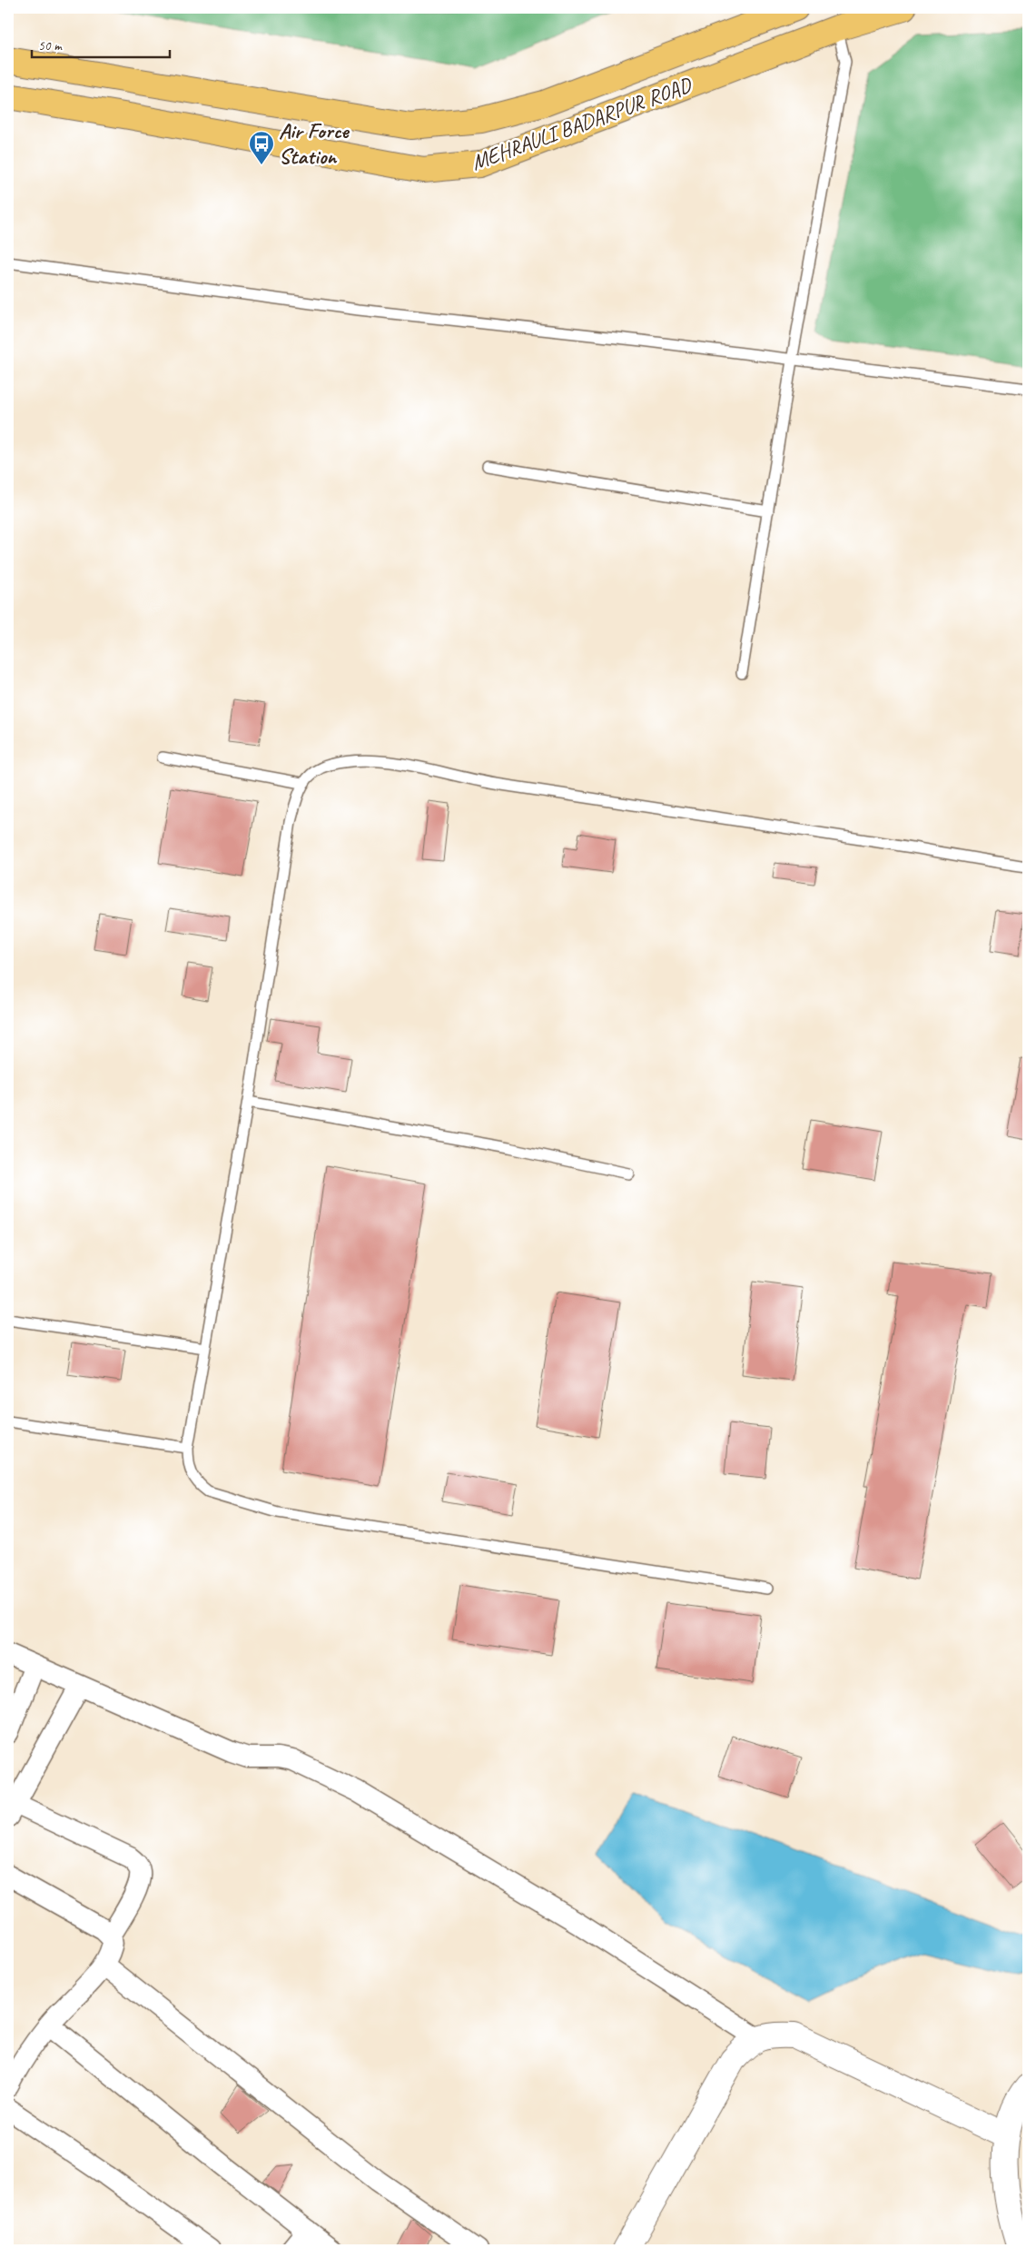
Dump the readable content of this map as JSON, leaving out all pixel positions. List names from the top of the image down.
{
  "streets": {
    "main road": ["MEHRAULI BADARPUR ROAD"]
  },
  "places": {
    "bus stop": ["Air Force Station"]
  },
  "scale_bar": "50 m"
}
